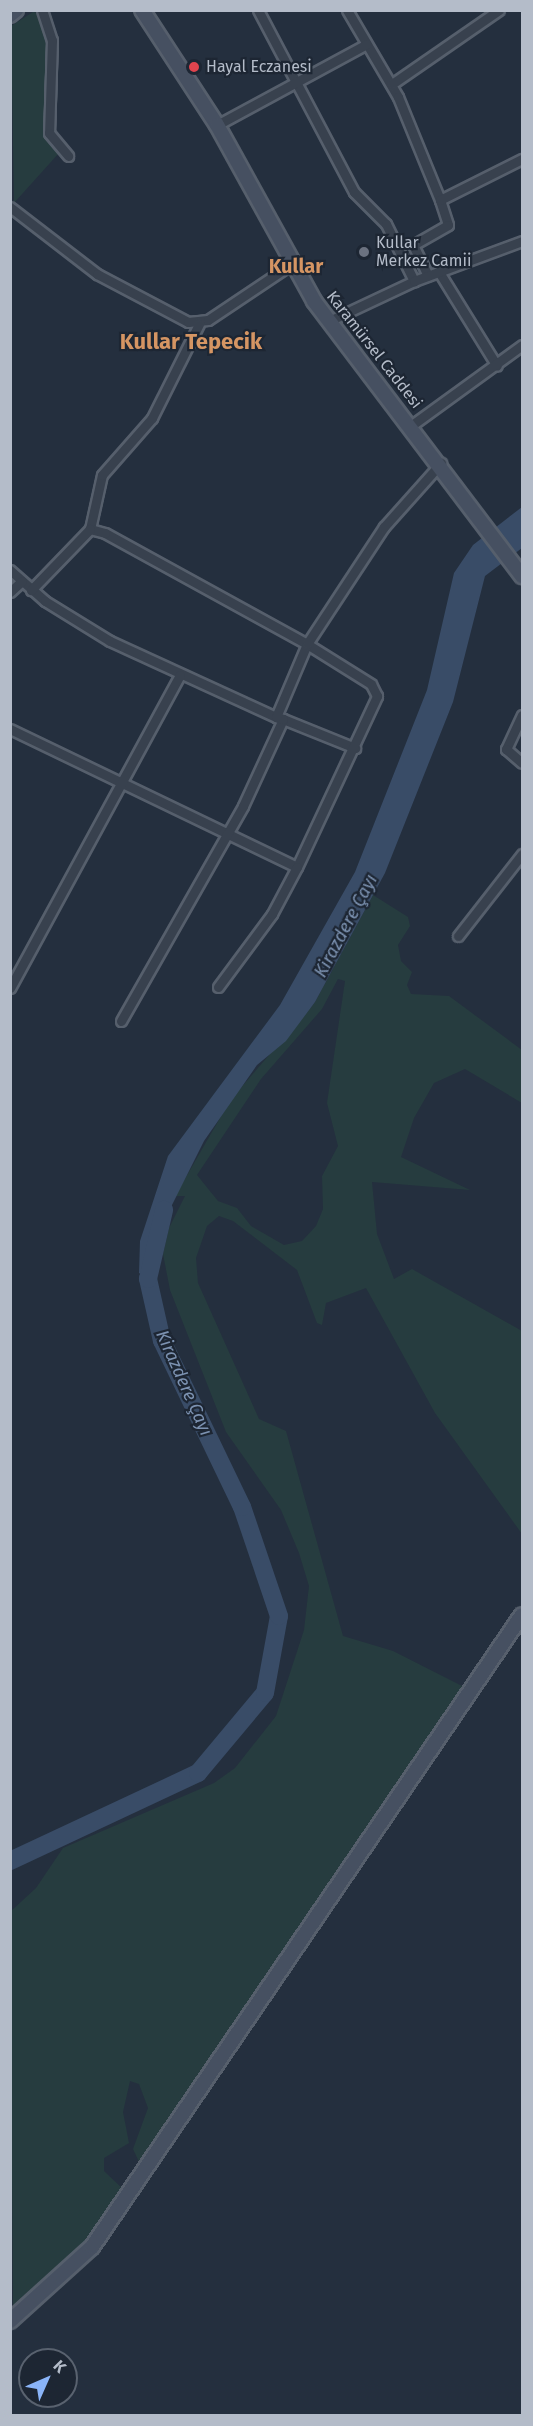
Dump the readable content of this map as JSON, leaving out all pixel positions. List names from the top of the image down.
{
  "streets": {
    "street": ["Karamürsel Caddesi"]
  },
  "districts": ["Kullar", "Kullar Tepecik"],
  "water": ["Kirazdere Çayı"],
  "places": ["Hayal Eczanesi", "Kullar Merkez Camii"],
  "north": "top right"
}
